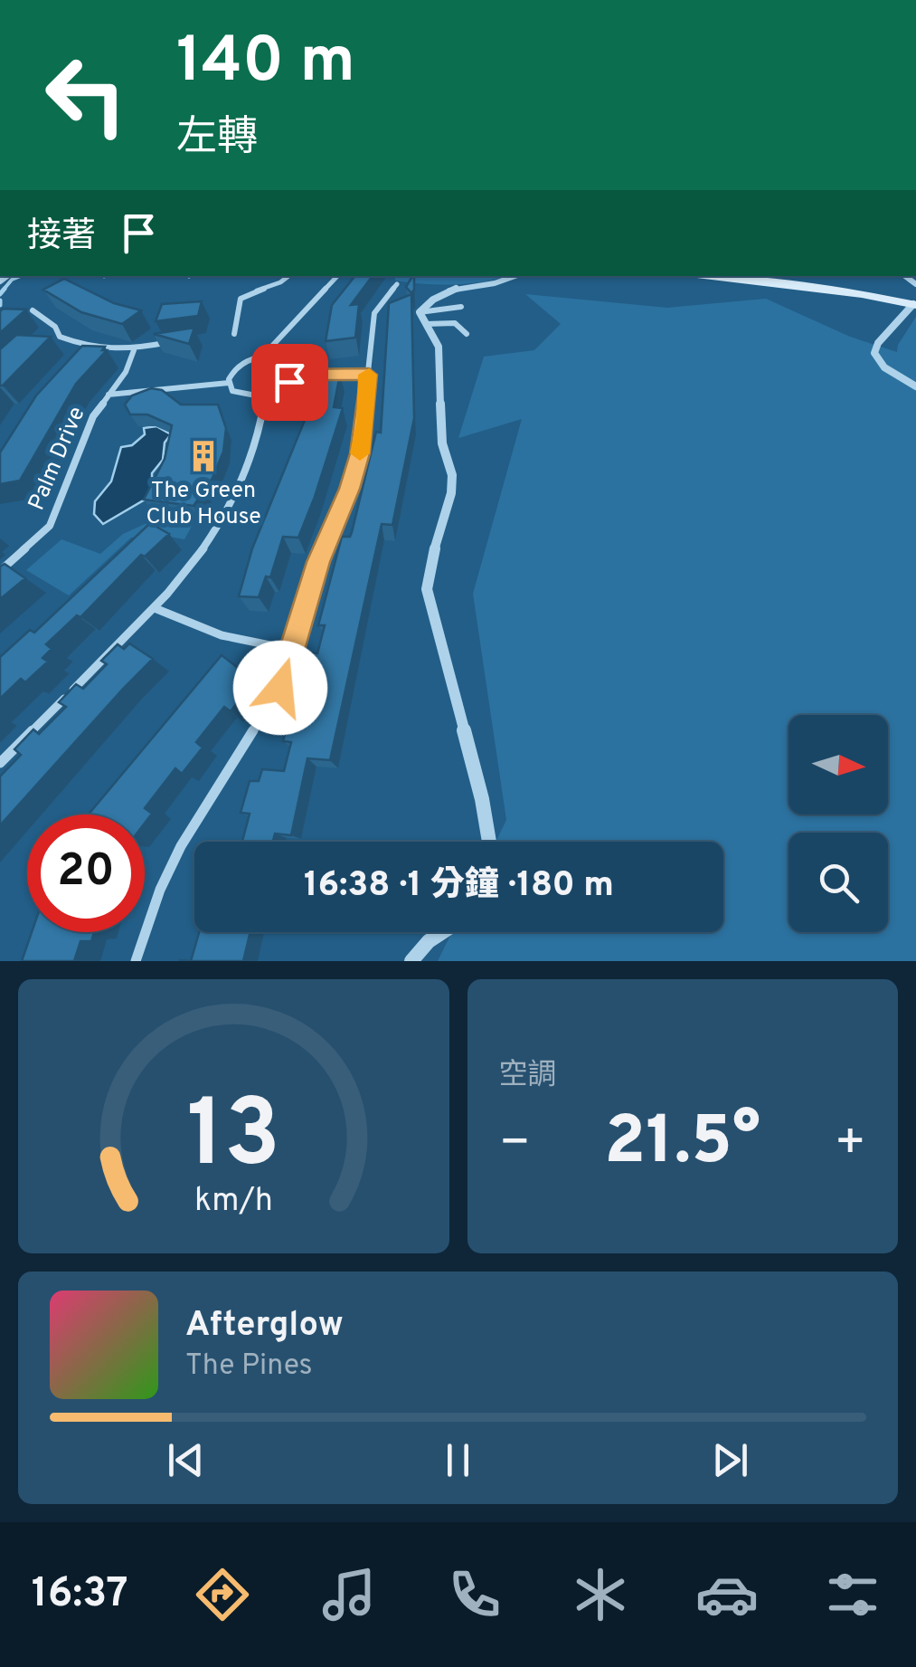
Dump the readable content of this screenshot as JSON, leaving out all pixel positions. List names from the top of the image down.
{
  "streets": {
    "lane": ["Palm Drive"]
  },
  "places": {
    "building": ["The Green Club House"]
  },
  "north": "right",
  "page": {
    "turn": ["140 m", "左轉"],
    "then": "接著",
    "limit": "20",
    "trip": "16:38 · 1 分鐘 · 180 m",
    "tile": "空調",
    "heat": ["−", "21.5°", "+"],
    "song": ["Afterglow", "The Pines"],
    "tabs": "16:37",
    "gauge": ["13", "km/h"]
  }
}
